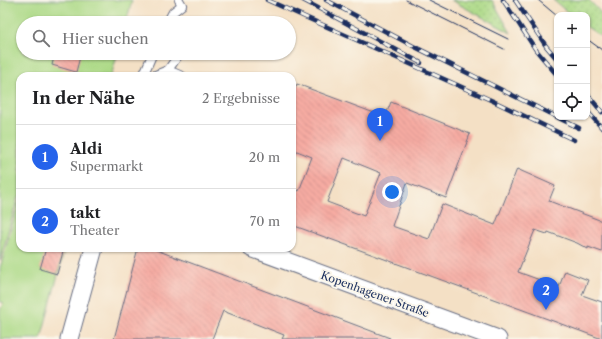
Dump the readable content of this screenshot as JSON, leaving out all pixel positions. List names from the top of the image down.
{
  "streets": {
    "street": ["Kopenhagener Straße"]
  },
  "page": {
    "map_buttons": ["+", "−"],
    "search": "Hier suchen",
    "heading": ["In der Nähe", "2 Ergebnisse"],
    "pins": ["1", "2"],
    "list": [
      {
        "mark": "1",
        "name": "Aldi",
        "note": "Supermarkt",
        "value": "20 m"
      },
      {
        "mark": "2",
        "name": "takt",
        "note": "Theater",
        "value": "70 m"
      }
    ]
  }
}
